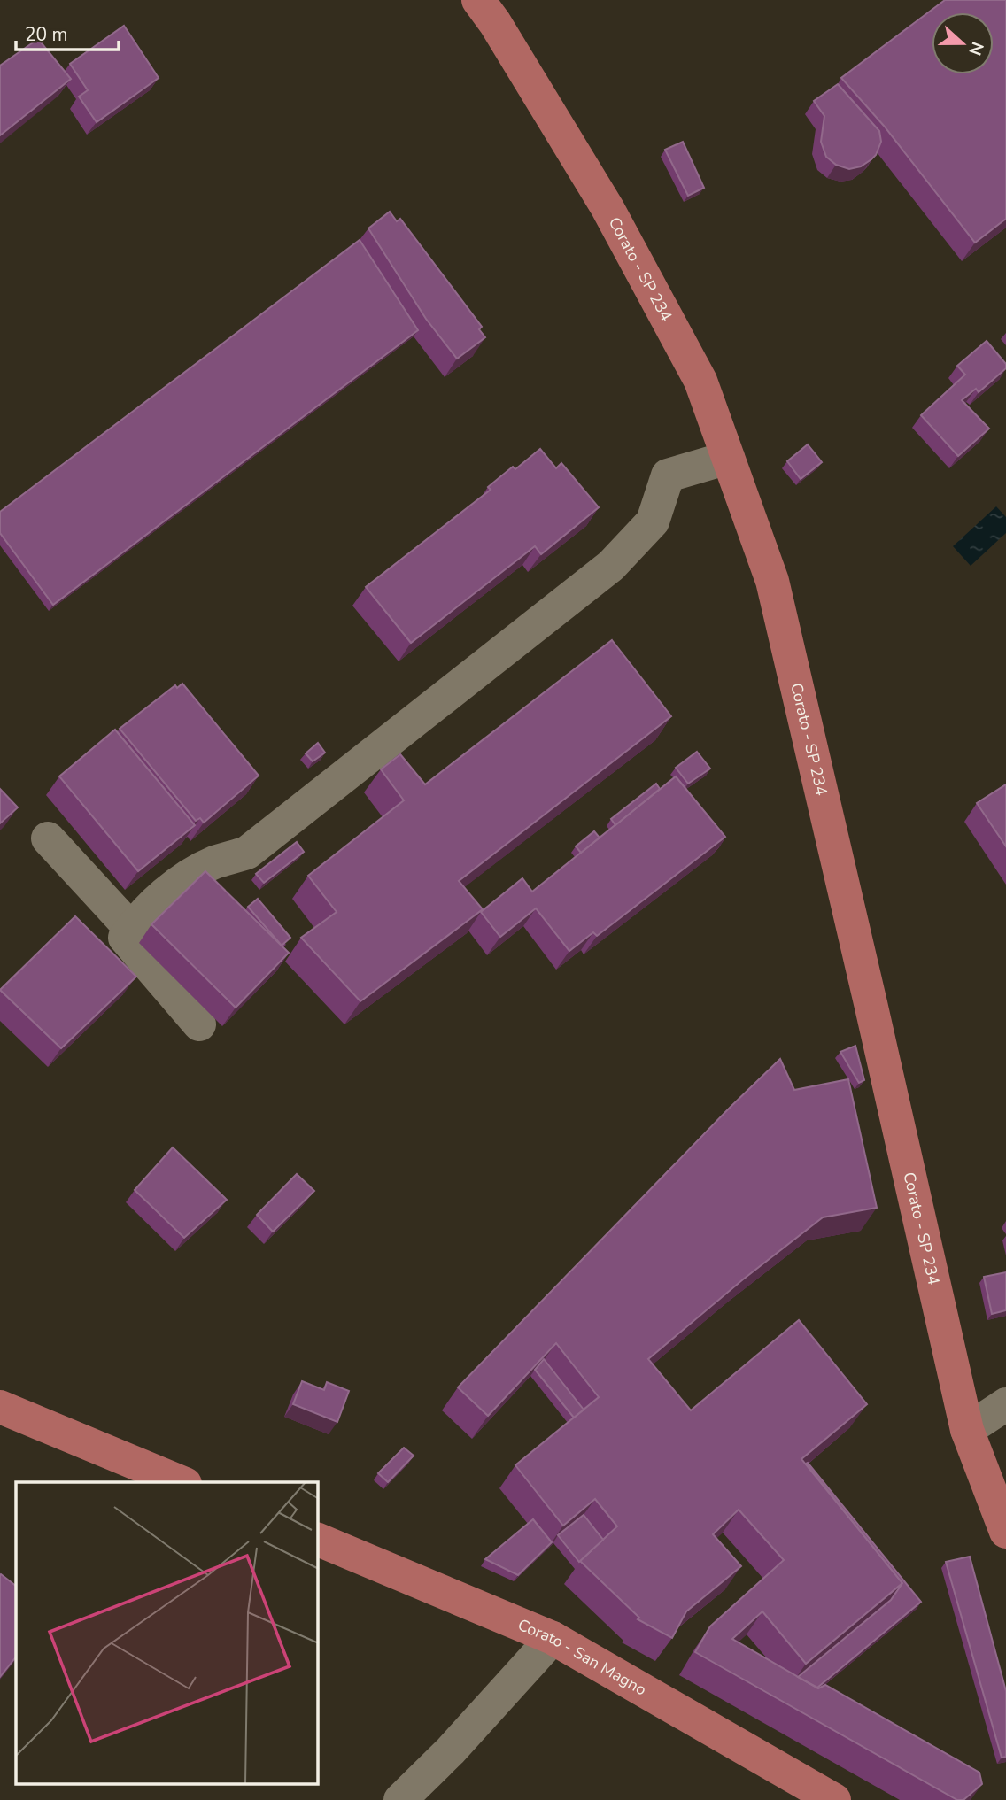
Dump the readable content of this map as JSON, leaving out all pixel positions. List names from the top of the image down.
{
  "streets": {
    "main road": ["Corato - SP 234", "Corato - San Magno"]
  },
  "scale_bar": "20 m",
  "north": "right"
}
